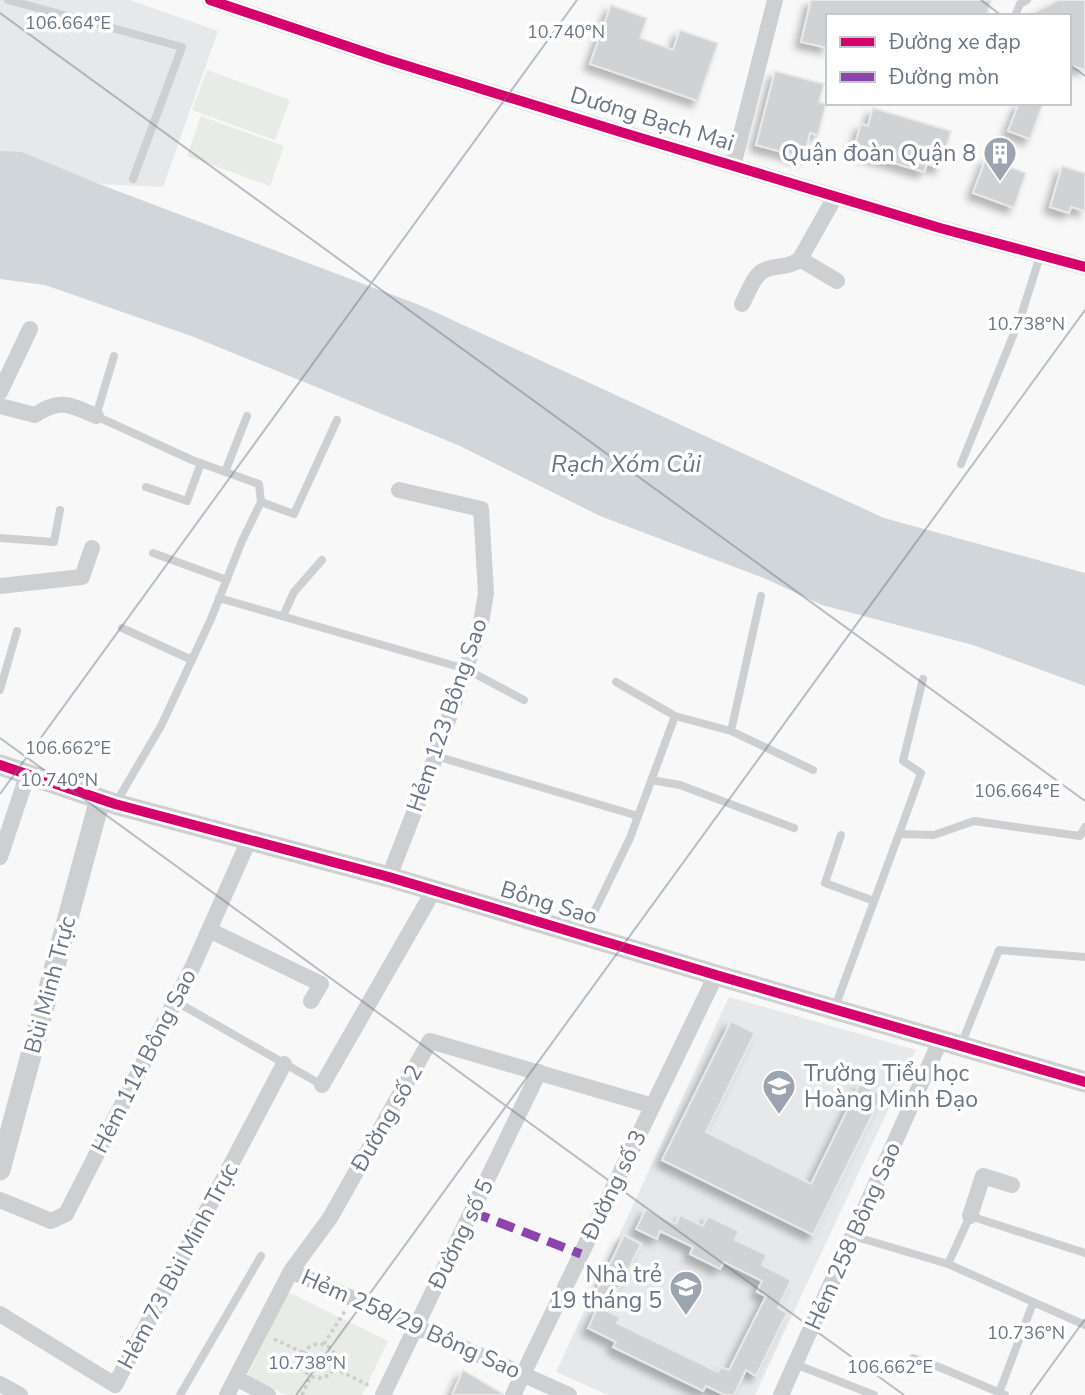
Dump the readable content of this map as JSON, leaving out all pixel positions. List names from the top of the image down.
{
  "streets": {
    "street": [
      "Dương Bạch Mai",
      "Hẻm 123 Bông Sao",
      "Bông Sao",
      "Bùi Minh Trực",
      "Hẻm 114 Bông Sao",
      "Đường số 2",
      "Đường số 3",
      "Đường số 5",
      "Hẻm 258 Bông Sao",
      "Hẻm 73 Bùi Minh Trực",
      "Hẻm 258/29 Bông Sao"
    ]
  },
  "crossings": [
    ["Hẻm 123 Bông Sao", "Bông Sao"],
    ["Bông Sao", "Bùi Minh Trực"],
    ["Bông Sao", "Hẻm 114 Bông Sao"],
    ["Bông Sao", "Đường số 3"],
    ["Bông Sao", "Hẻm 258 Bông Sao"],
    ["Đường số 2", "Đường số 3"],
    ["Đường số 2", "Đường số 5"],
    ["Đường số 2", "Hẻm 258/29 Bông Sao"],
    ["Đường số 3", "Hẻm 258/29 Bông Sao"],
    ["Đường số 5", "Hẻm 258/29 Bông Sao"]
  ],
  "water": ["Rạch Xóm Củi"],
  "places": {
    "building": ["Quận đoàn Quận 8"],
    "school or university": ["Trường Tiểu học Hoàng Minh Đạo", "Nhà trẻ 19 tháng 5"]
  },
  "legend": ["Đường xe đạp", "Đường mòn"],
  "coordinates": [
    "106.664°E",
    "10.740°N",
    "10.738°N",
    "106.662°E",
    "10.736°N"
  ]
}
